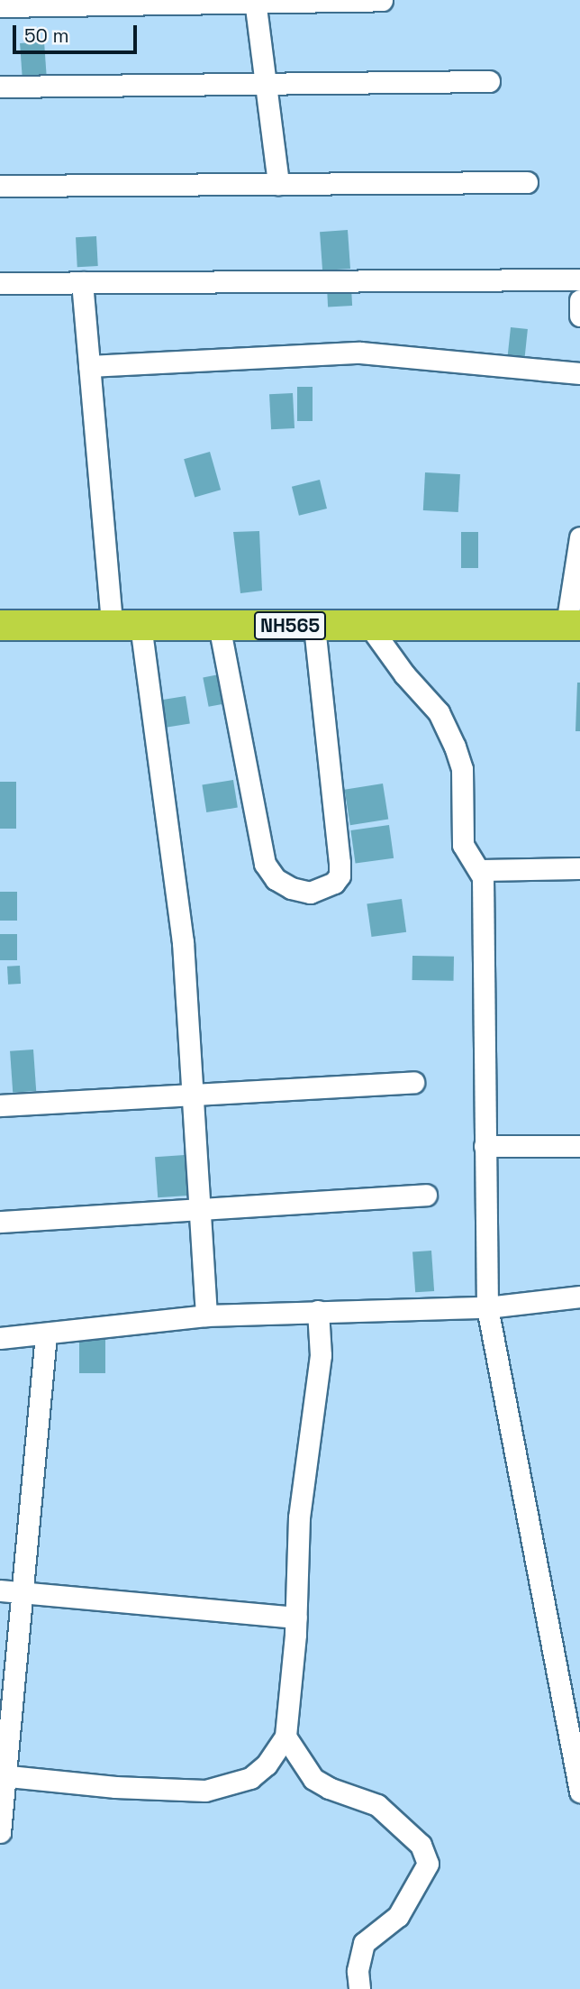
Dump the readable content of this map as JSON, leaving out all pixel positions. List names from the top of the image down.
{
  "streets": {
    "highway": ["NH565"]
  },
  "scale_bar": "50 m"
}
